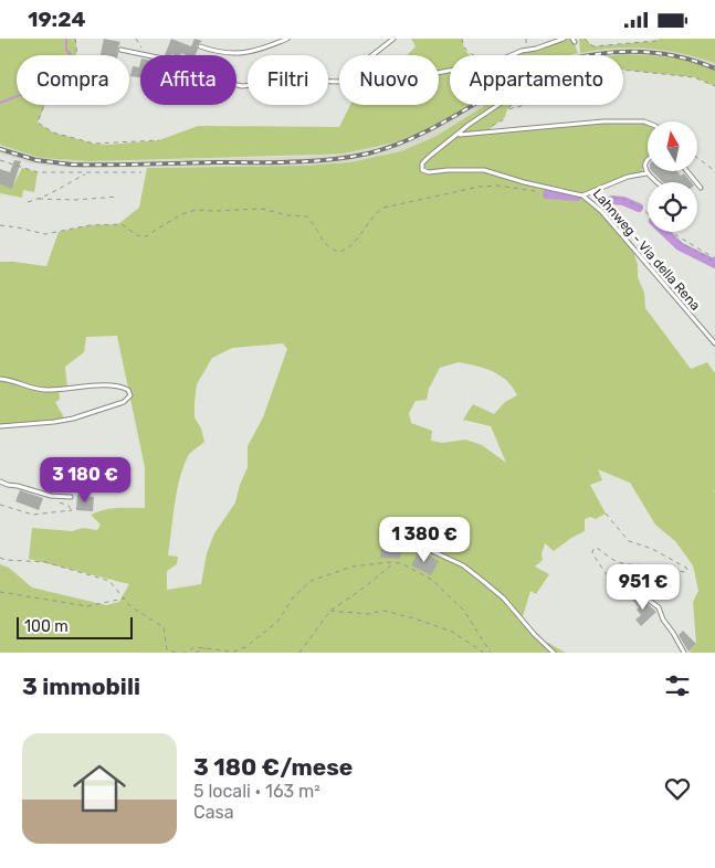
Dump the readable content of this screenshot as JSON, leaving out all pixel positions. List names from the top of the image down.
{
  "streets": {
    "lane": ["Lahnweg - Via della Rena"]
  },
  "scale_bar": "100 m",
  "north": "top",
  "page": {
    "status": "19:24",
    "chip": [
      "Compra",
      "Affitta",
      "Filtri",
      "Nuovo",
      "Appartamento"
    ],
    "price": ["3 180 €", "1 380 €", "951 €"],
    "scale": "100 m",
    "heading": "3 immobili",
    "list": [
      {
        "name": "3 180 €/mese",
        "note": "5 locali · 163 m² · Casa"
      }
    ]
  }
}
